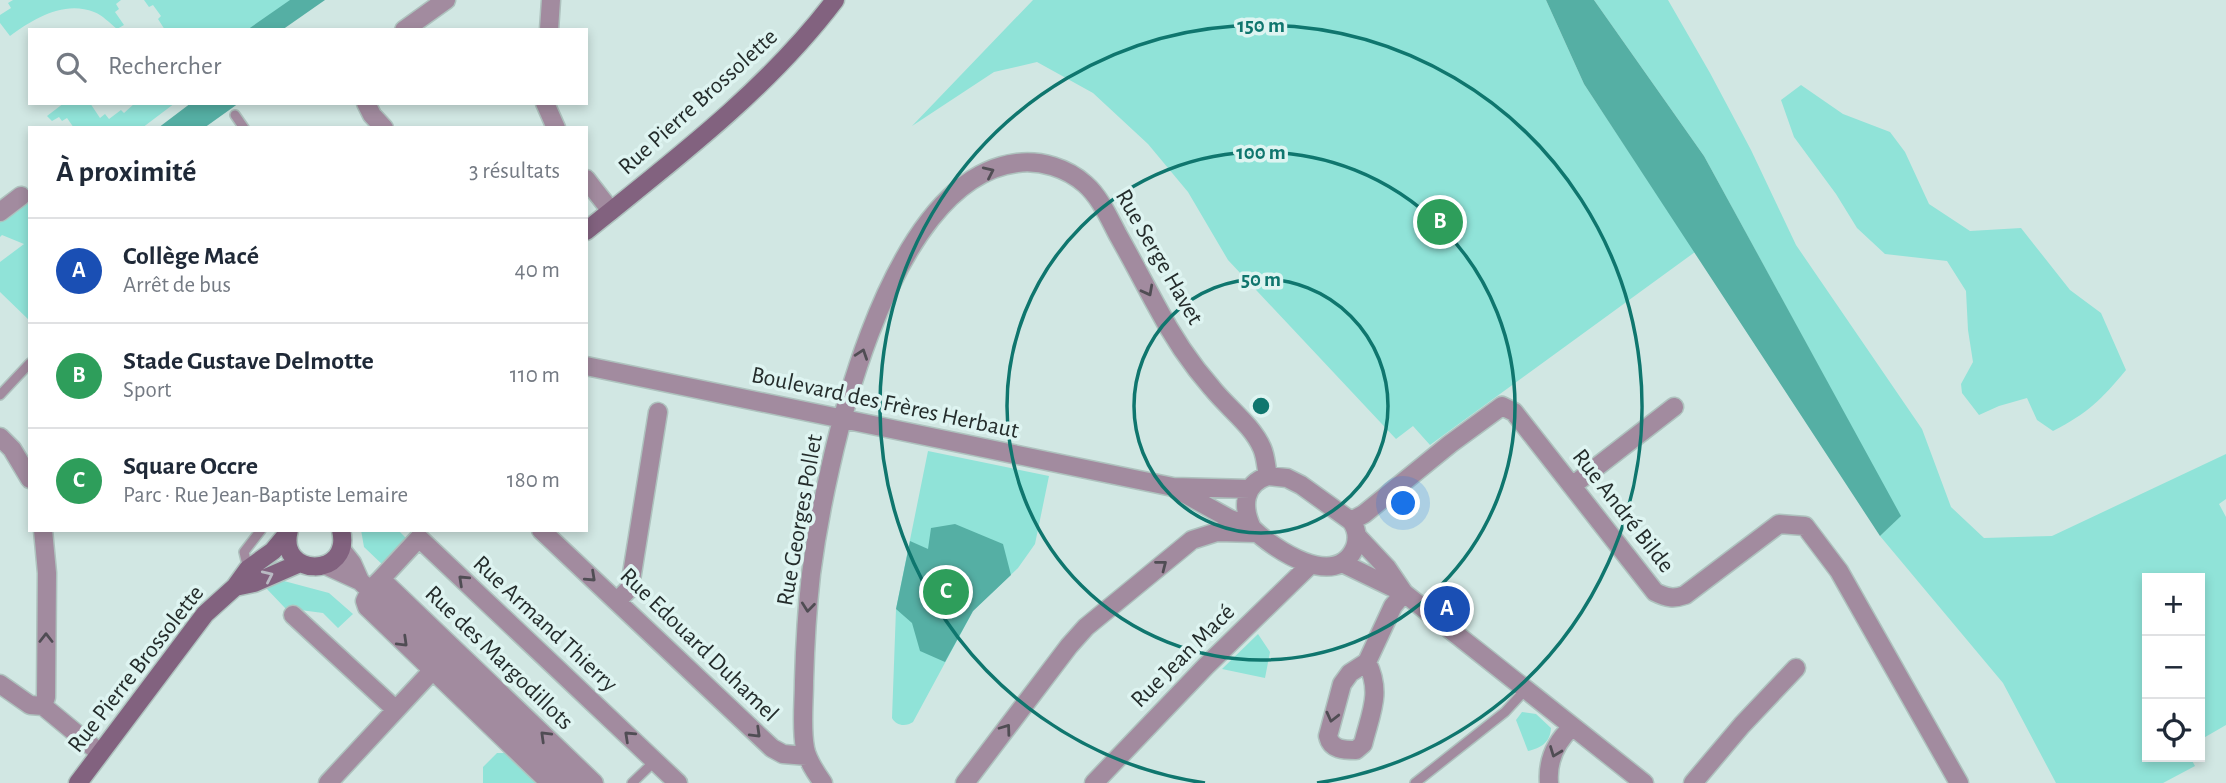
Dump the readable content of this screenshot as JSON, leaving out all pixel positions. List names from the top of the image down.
{
  "streets": {
    "main road": ["Rue Pierre Brossolette"],
    "street": [
      "Rue Serge Havet",
      "Boulevard des Frères Herbaut",
      "Rue André Bilde",
      "Rue Georges Pollet",
      "Rue Armand Thierry",
      "Rue Edouard Duhamel",
      "Rue Jean Macé",
      "Rue des Margodillots"
    ]
  },
  "crossings": [
    ["Rue Serge Havet", "Boulevard des Frères Herbaut"],
    ["Rue Serge Havet", "Rue Georges Pollet"],
    ["Boulevard des Frères Herbaut", "Rue Georges Pollet"],
    ["Boulevard des Frères Herbaut", "Rue Jean Macé"],
    ["Rue Georges Pollet", "Rue Edouard Duhamel"],
    ["Rue Armand Thierry", "Rue des Margodillots"]
  ],
  "one_way": ["Rue Georges Pollet", "Rue Edouard Duhamel"],
  "page": {
    "search": "Rechercher",
    "heading": ["À proximité", "3 résultats"],
    "pins": ["B", "C", "A"],
    "list": [
      {
        "mark": "A",
        "name": "Collège Macé",
        "note": "Arrêt de bus",
        "value": "40 m"
      },
      {
        "mark": "B",
        "name": "Stade Gustave Delmotte",
        "note": "Sport",
        "value": "110 m"
      },
      {
        "mark": "C",
        "name": "Square Occre",
        "note": "Parc · Rue Jean-Baptiste Lemaire",
        "value": "180 m"
      }
    ],
    "map_buttons": ["+", "−"]
  },
  "rings": ["150 m", "100 m", "50 m"]
}
